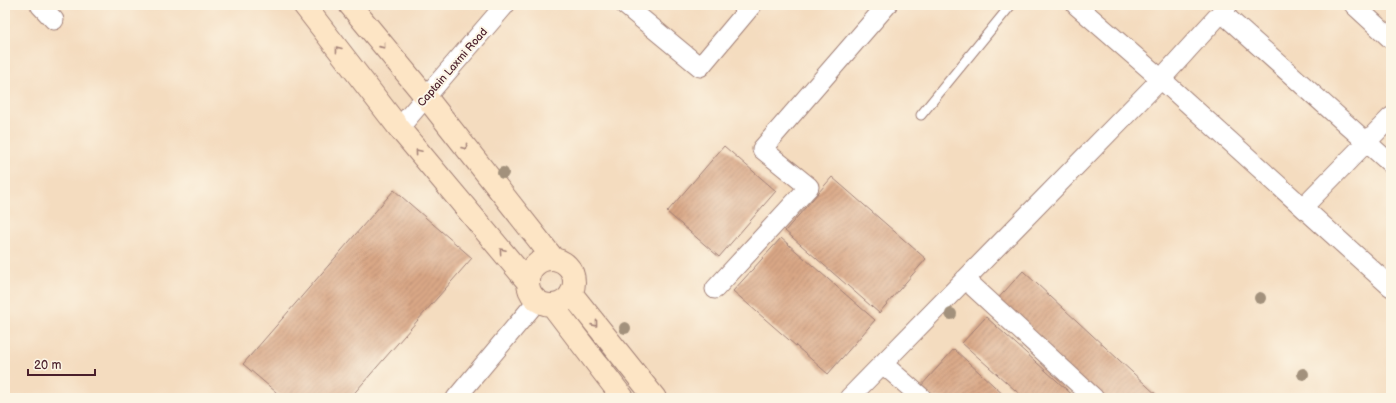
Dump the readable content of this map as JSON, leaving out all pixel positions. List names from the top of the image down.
{
  "streets": {
    "street": ["Captain Laxmi Road"]
  },
  "scale_bar": "20 m"
}
